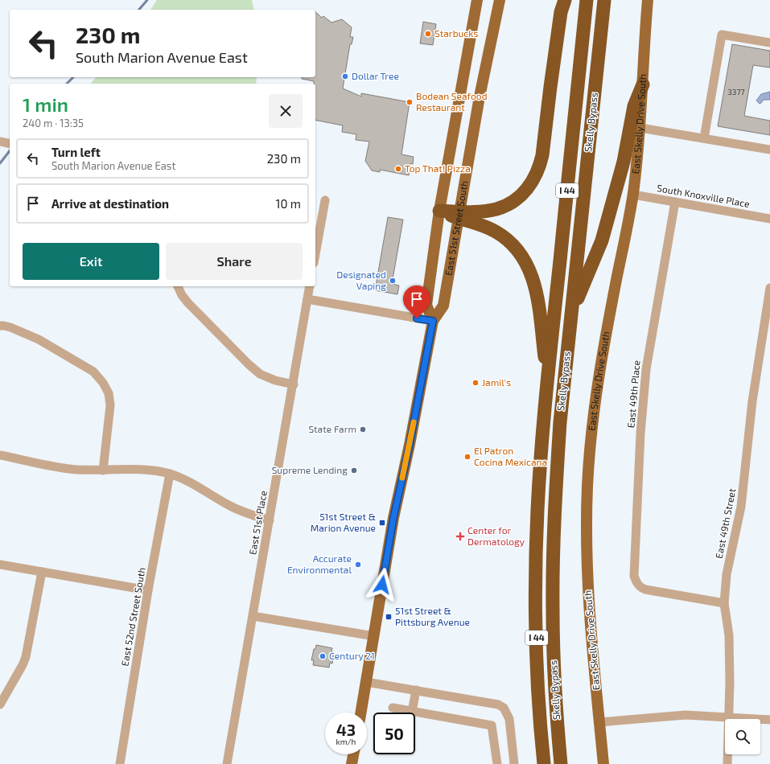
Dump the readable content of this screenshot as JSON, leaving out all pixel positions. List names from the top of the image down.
{
  "streets": {
    "highway": ["Skelly Bypass", "I 44"],
    "main road": ["East Skelly Drive South", "East 51st Street South"],
    "street": [
      "South Knoxville Place",
      "East 49th Place",
      "East 51st Place",
      "East 49th Street",
      "East 52nd Street South"
    ]
  },
  "crossings": [
    ["East Skelly Drive South", "South Knoxville Place"],
    ["South Knoxville Place", "East 49th Place"],
    ["East 49th Place", "East 49th Street"]
  ],
  "places": {
    "other": [
      "Starbucks",
      "Dollar Tree",
      "Bodean Seafood Restaurant",
      "Top That! Pizza",
      "Designated Vaping",
      "Jamil's",
      "State Farm",
      "El Patron Cocina Mexicana",
      "Supreme Lending",
      "Accurate Environmental",
      "Century 21"
    ],
    "transit": ["51st Street & Marion Avenue", "51st Street & Pittsburg Avenue"],
    "health": ["Center for Dermatology"]
  },
  "house_numbers": ["3377"],
  "page": {
    "turn": ["230 m", "South Marion Avenue East"],
    "heading": ["1 min", "240 m · 13:35"],
    "list": [
      {
        "name": "Turn left",
        "note": "South Marion Avenue East",
        "value": "230 m"
      },
      {
        "name": "Arrive at destination",
        "value": "10 m"
      }
    ],
    "buttons": ["Exit", "Share"],
    "speed": "43 km/h",
    "limit": "50"
  }
}
